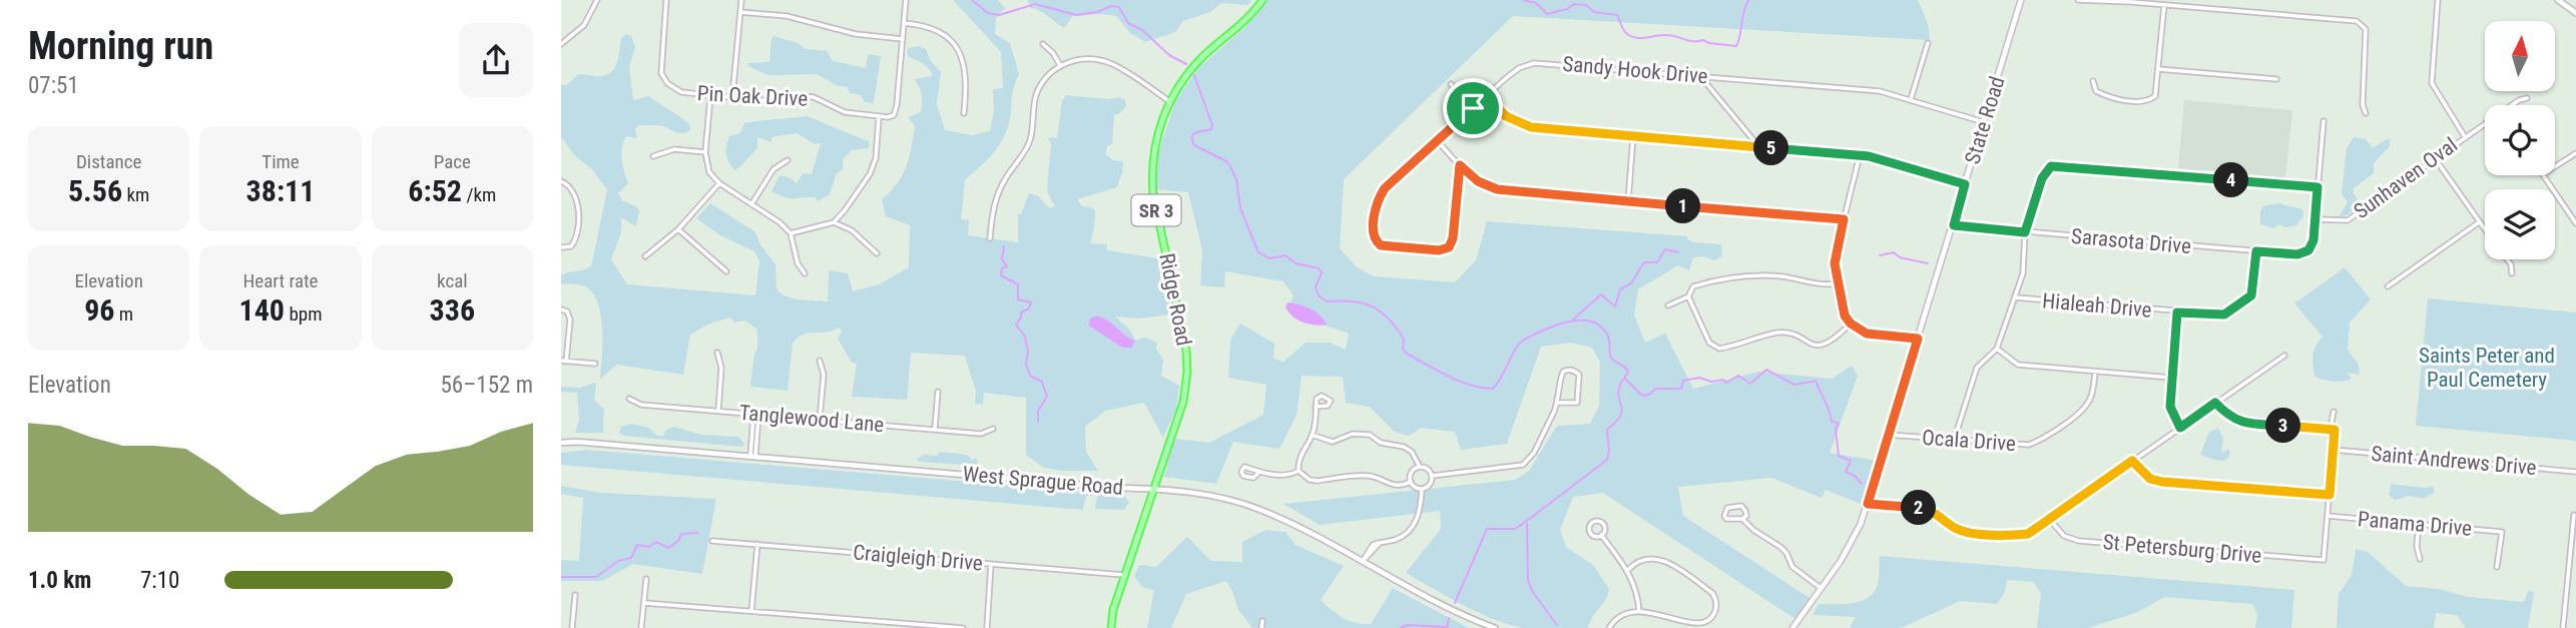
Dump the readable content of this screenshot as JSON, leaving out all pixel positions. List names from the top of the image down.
{
  "streets": {
    "main road": ["SR 3", "Ridge Road"],
    "street": [
      "Sandy Hook Drive",
      "Pin Oak Drive",
      "State Road",
      "Sunhaven Oval",
      "Sarasota Drive",
      "Hialeah Drive",
      "Tanglewood Lane",
      "Ocala Drive",
      "Saint Andrews Drive",
      "West Sprague Road",
      "Panama Drive",
      "St Petersburg Drive",
      "Craigleigh Drive"
    ]
  },
  "crossings": [
    ["Sandy Hook Drive", "State Road"],
    ["State Road", "Sarasota Drive"],
    ["State Road", "Ocala Drive"],
    ["Sunhaven Oval", "Sarasota Drive"],
    ["Sarasota Drive", "Hialeah Drive"],
    ["Ridge Road", "West Sprague Road"],
    ["Ridge Road", "Craigleigh Drive"],
    ["Panama Drive", "St Petersburg Drive"]
  ],
  "parks": ["Saints Peter and Paul Cemetery"],
  "north": "top",
  "page": {
    "heading": ["Morning run", "07:51"],
    "stats": [
      ["Distance", "5.56 km"],
      ["Time", "38:11"],
      ["Pace", "6:52 /km"],
      ["Elevation", "96 m"],
      ["Heart rate", "140 bpm"],
      ["kcal", "336"]
    ],
    "pins": [
      "5",
      "4",
      "1",
      "3",
      "2"
    ],
    "chart": ["Elevation", "56–152 m"],
    "list": [
      {
        "name": "1.0 km",
        "note": "7:10"
      }
    ]
  }
}
